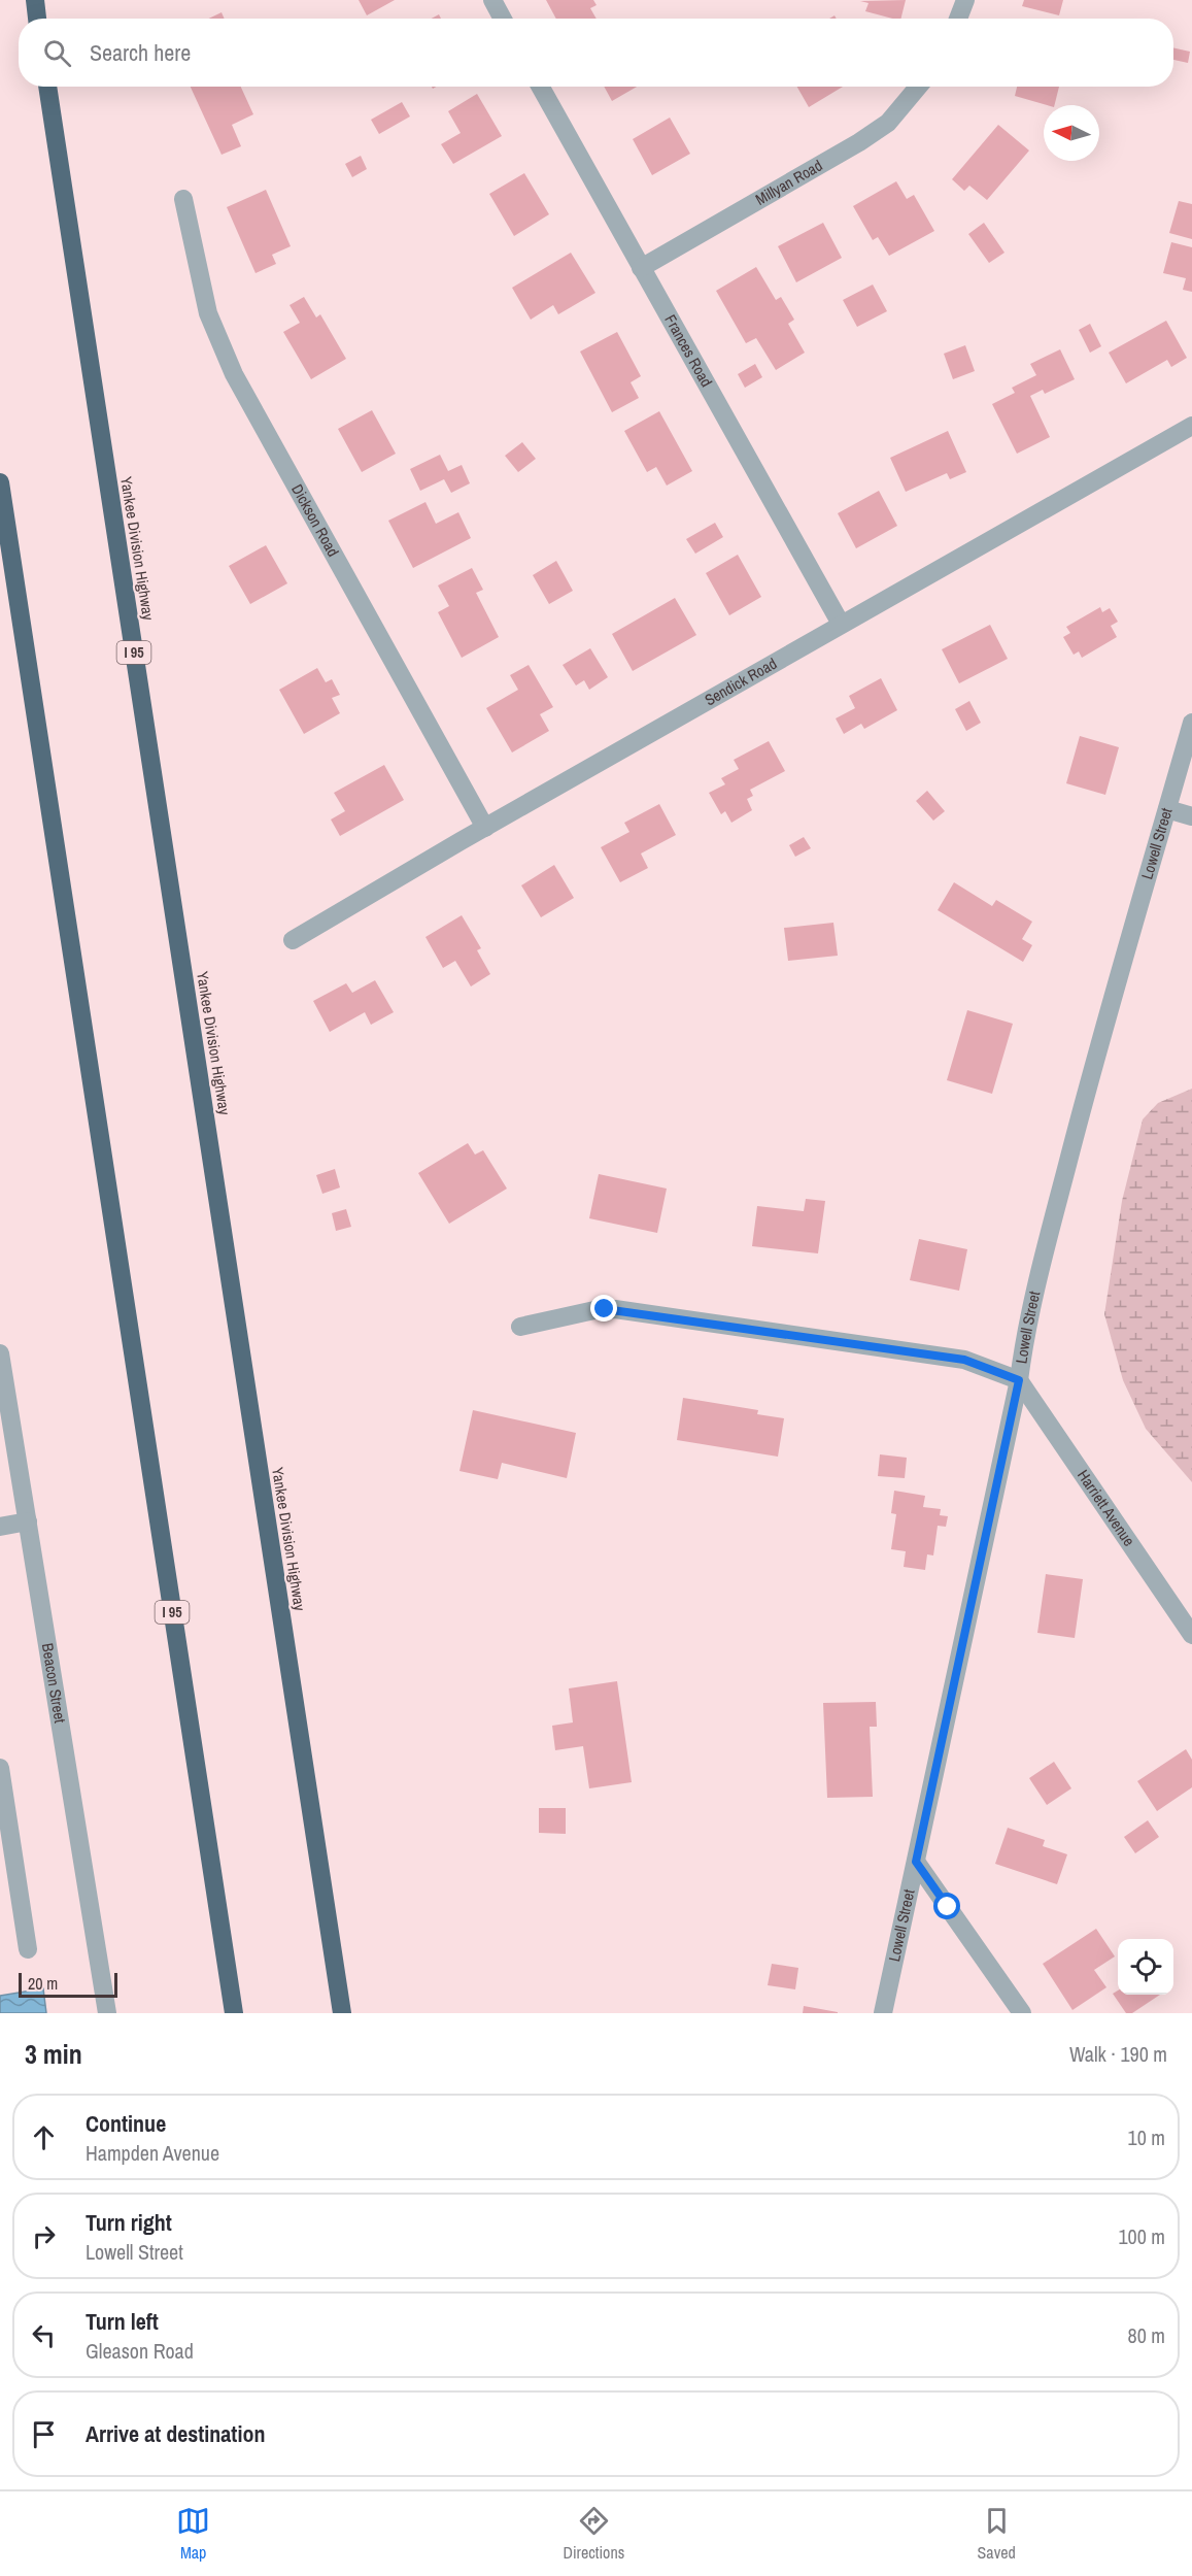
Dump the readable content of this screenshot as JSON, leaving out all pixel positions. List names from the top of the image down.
{
  "streets": {
    "highway": ["Yankee Division Highway", "I 95"],
    "street": [
      "Millyan Road",
      "Frances Road",
      "Dickson Road",
      "Sendick Road",
      "Lowell Street",
      "Harriett Avenue",
      "Beacon Street"
    ]
  },
  "crossings": [
    ["Millyan Road", "Frances Road"],
    ["Frances Road", "Sendick Road"],
    ["Dickson Road", "Sendick Road"],
    ["Lowell Street", "Harriett Avenue"]
  ],
  "scale_bar": "20 m",
  "north": "left",
  "page": {
    "search": "Search here",
    "scale": "20 m",
    "heading": ["3 min", "Walk · 190 m"],
    "list": [
      ["Continue", "Hampden Avenue", "10 m"],
      ["Turn right", "Lowell Street", "100 m"],
      ["Turn left", "Gleason Road", "80 m"],
      "Arrive at destination"
    ],
    "nav": ["Map", "Directions", "Saved"]
  }
}
